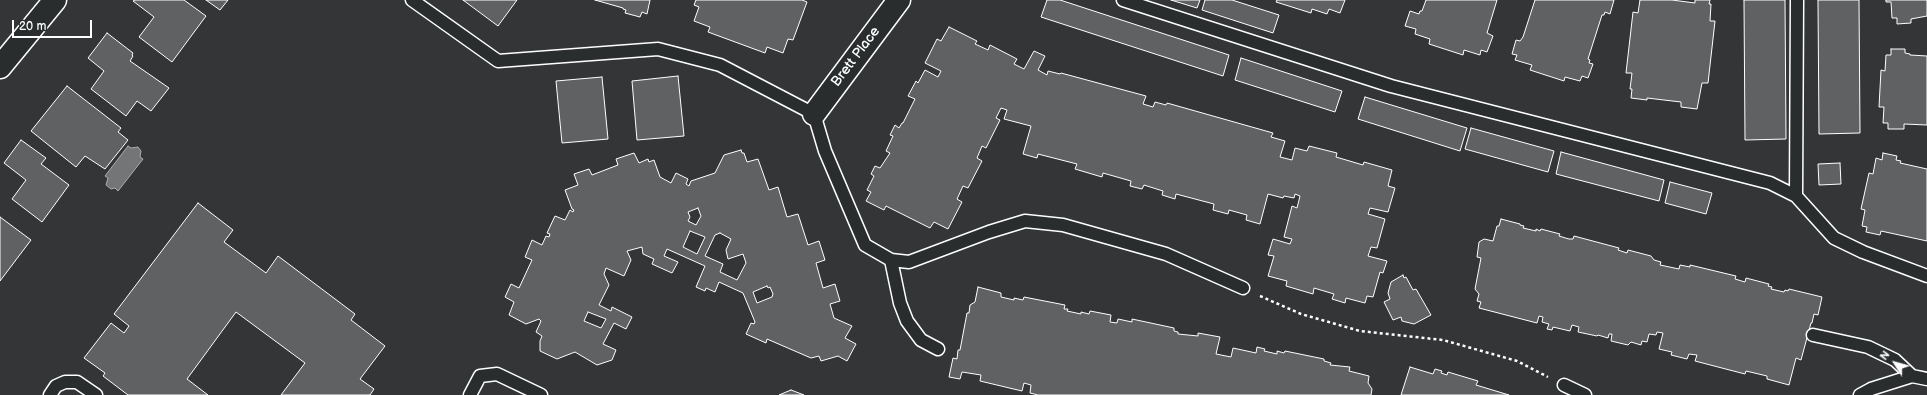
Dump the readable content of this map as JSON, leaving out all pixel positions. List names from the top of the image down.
{
  "streets": {
    "street": ["Brett Place"]
  },
  "scale_bar": "20 m",
  "north": "top left"
}
